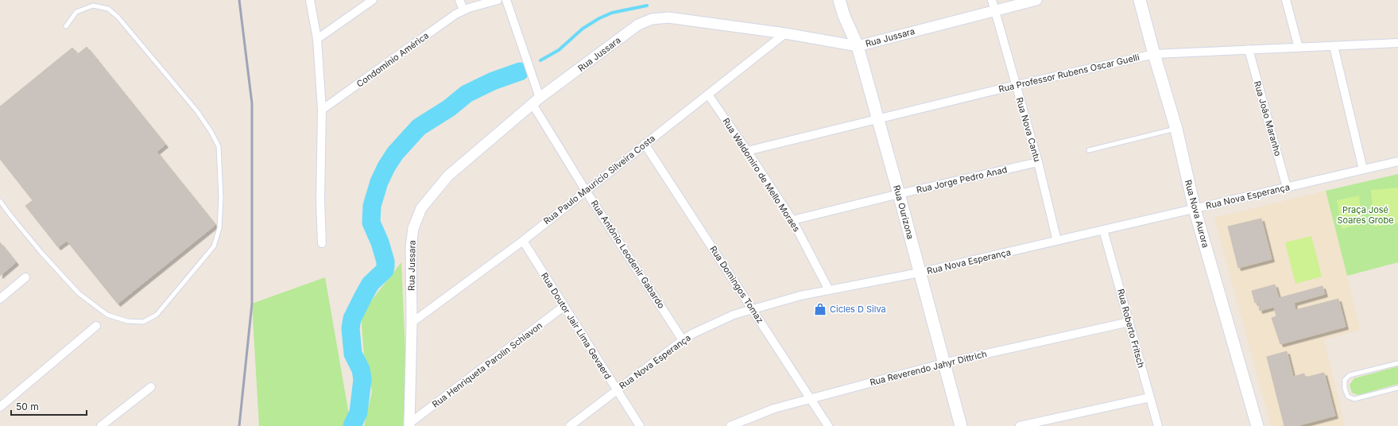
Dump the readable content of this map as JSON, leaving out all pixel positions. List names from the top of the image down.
{
  "streets": {
    "main road": ["Rua Ourizona", "Rua Nova Aurora"],
    "street": [
      "Rua Jussara",
      "Condomínio América",
      "Rua Professor Rubens Oscar Guelli",
      "Rua João Maranho",
      "Rua Nova Cantu",
      "Rua Waldomiro de Mello Moraes",
      "Rua Paulo Maurício Silveira Costa",
      "Rua Jorge Pedro Anad",
      "Rua Nova Esperança",
      "Rua Antônio Leodenir Gabardo",
      "Rua Domingos Tomaz",
      "Rua Doutor Jair Lima Gevaerd",
      "Rua Roberto Fritsch",
      "Rua Henriqueta Parolin Schiavon",
      "Rua Reverendo Jahyr Dittrich"
    ]
  },
  "crossings": [
    ["Rua Jussara", "Rua Nova Cantu"],
    ["Rua Jussara", "Rua Paulo Maurício Silveira Costa"],
    ["Rua Jussara", "Rua Ourizona"],
    ["Rua Jussara", "Rua Antônio Leodenir Gabardo"],
    ["Rua Jussara", "Rua Henriqueta Parolin Schiavon"],
    ["Rua Professor Rubens Oscar Guelli", "Rua João Maranho"],
    ["Rua Professor Rubens Oscar Guelli", "Rua Nova Cantu"],
    ["Rua Professor Rubens Oscar Guelli", "Rua Waldomiro de Mello Moraes"],
    ["Rua Professor Rubens Oscar Guelli", "Rua Ourizona"],
    ["Rua Professor Rubens Oscar Guelli", "Rua Nova Aurora"],
    ["Rua João Maranho", "Rua Nova Esperança"],
    ["Rua Nova Cantu", "Rua Jorge Pedro Anad"],
    ["Rua Nova Cantu", "Rua Nova Esperança"],
    ["Rua Waldomiro de Mello Moraes", "Rua Paulo Maurício Silveira Costa"],
    ["Rua Waldomiro de Mello Moraes", "Rua Jorge Pedro Anad"],
    ["Rua Waldomiro de Mello Moraes", "Rua Nova Esperança"],
    ["Rua Paulo Maurício Silveira Costa", "Rua Antônio Leodenir Gabardo"],
    ["Rua Paulo Maurício Silveira Costa", "Rua Domingos Tomaz"],
    ["Rua Paulo Maurício Silveira Costa", "Rua Doutor Jair Lima Gevaerd"],
    ["Rua Jorge Pedro Anad", "Rua Ourizona"],
    ["Rua Nova Esperança", "Rua Ourizona"],
    ["Rua Nova Esperança", "Rua Nova Aurora"],
    ["Rua Nova Esperança", "Rua Antônio Leodenir Gabardo"],
    ["Rua Nova Esperança", "Rua Domingos Tomaz"],
    ["Rua Nova Esperança", "Rua Doutor Jair Lima Gevaerd"],
    ["Rua Nova Esperança", "Rua Roberto Fritsch"],
    ["Rua Ourizona", "Rua Reverendo Jahyr Dittrich"],
    ["Rua Domingos Tomaz", "Rua Reverendo Jahyr Dittrich"],
    ["Rua Doutor Jair Lima Gevaerd", "Rua Henriqueta Parolin Schiavon"],
    ["Rua Roberto Fritsch", "Rua Reverendo Jahyr Dittrich"]
  ],
  "parks": ["Praça José Soares Grobe"],
  "places": {
    "shop": ["Cicles D Silva"]
  },
  "scale_bar": "50 m"
}
